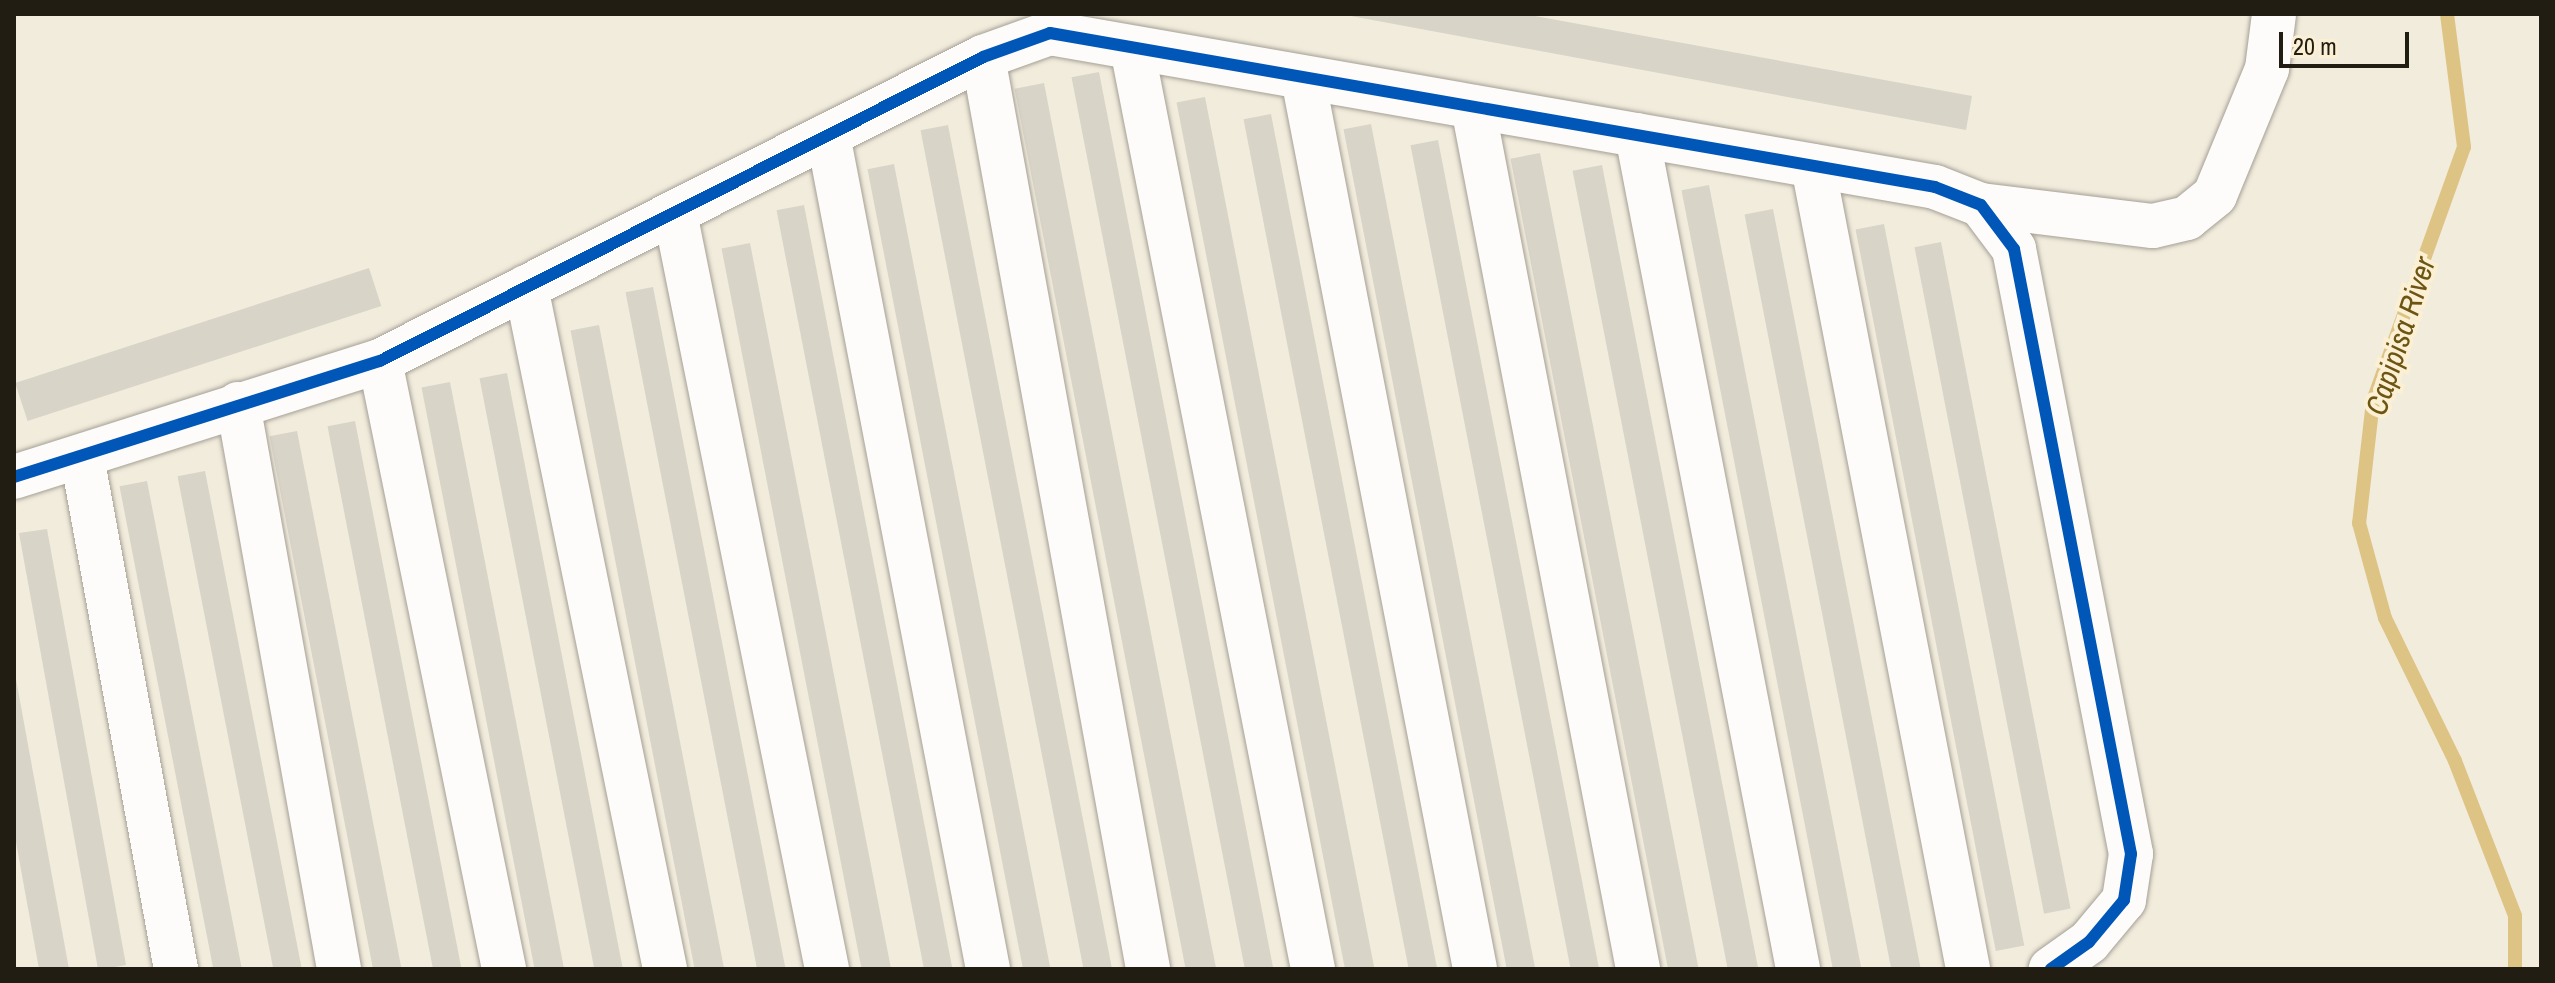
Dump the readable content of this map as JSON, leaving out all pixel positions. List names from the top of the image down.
{
  "water": ["Capipisa River"],
  "scale_bar": "20 m"
}
